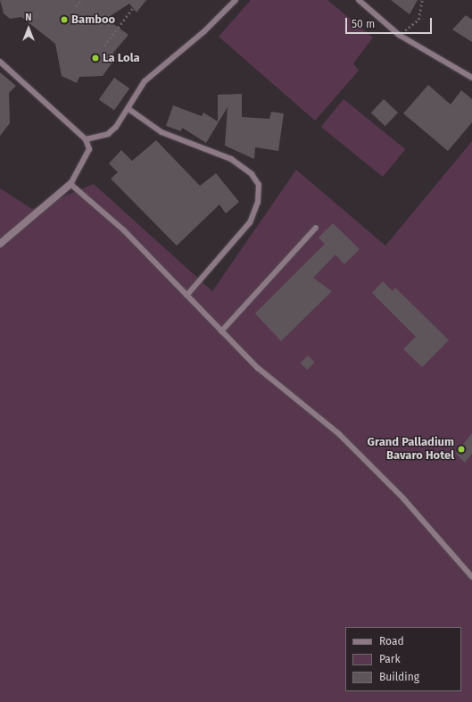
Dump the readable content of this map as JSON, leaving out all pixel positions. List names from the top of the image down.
{
  "places": ["Bamboo", "La Lola", "Grand Palladium Bavaro Hotel"],
  "legend": ["Road", "Park", "Building"],
  "scale_bar": "50 m",
  "north": "top"
}
